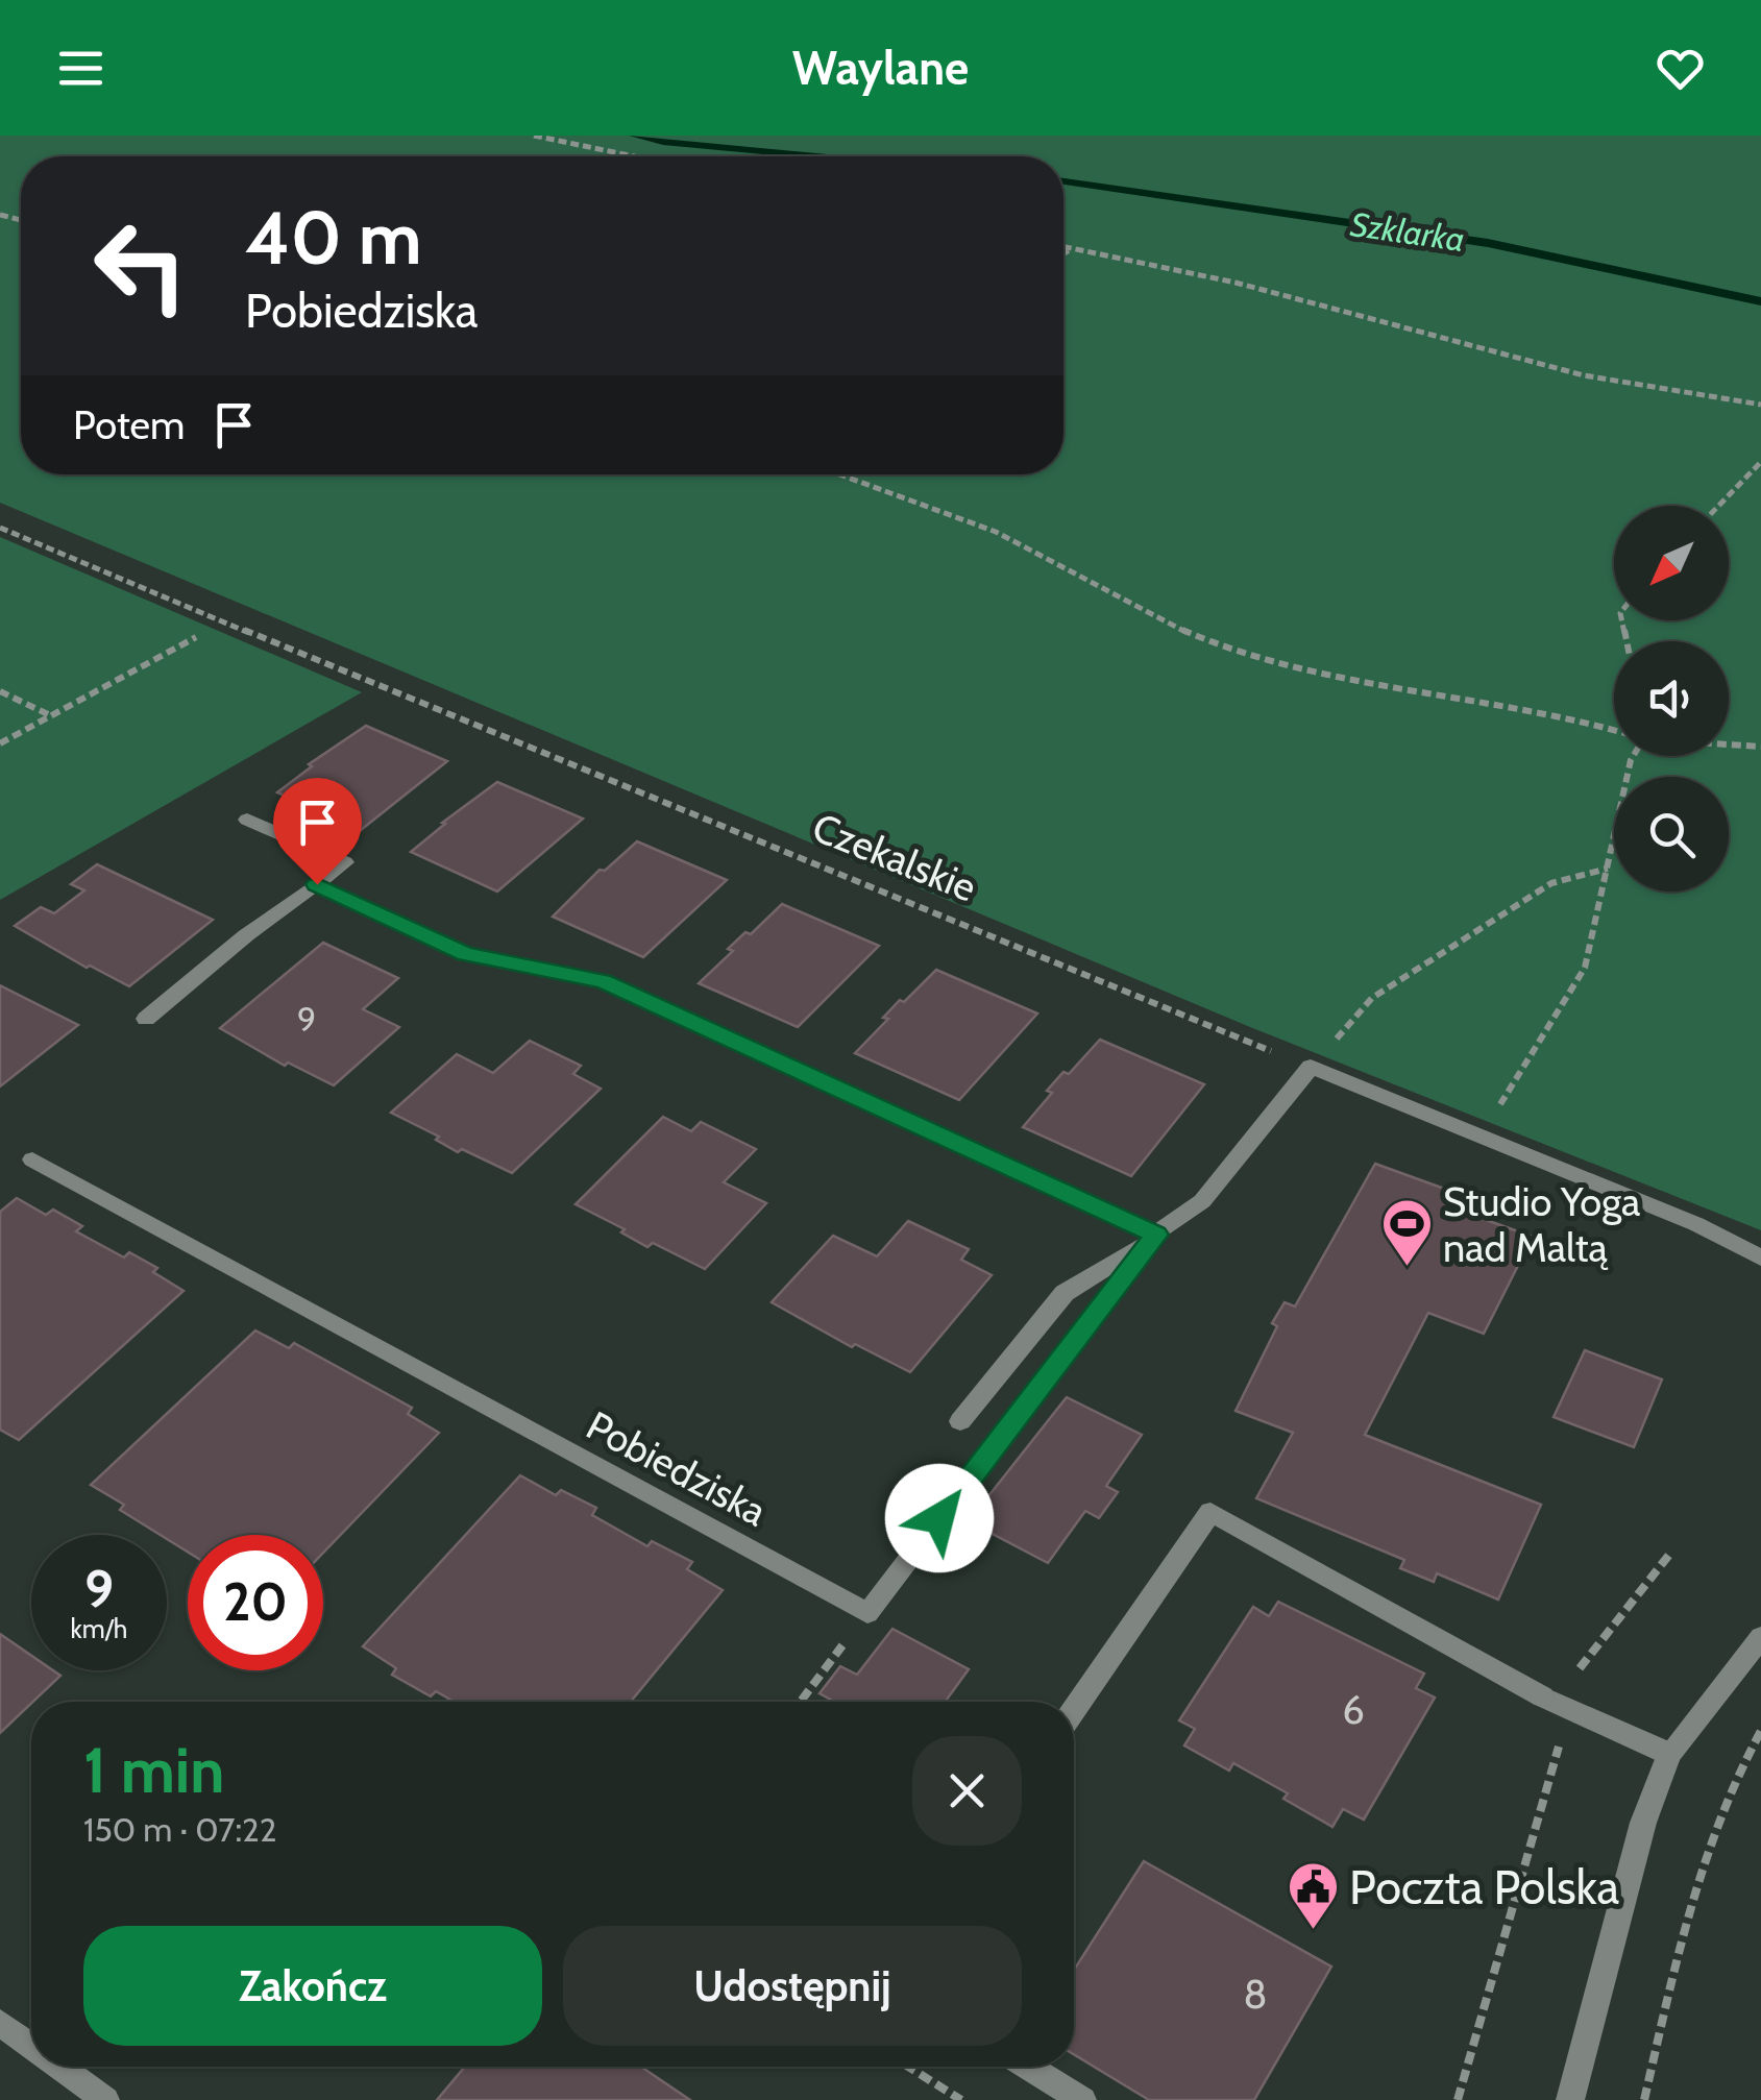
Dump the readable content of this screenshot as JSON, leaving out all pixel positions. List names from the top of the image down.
{
  "streets": {
    "street": ["Pobiedziska"],
    "path": ["Czekalskie"]
  },
  "water": ["Szklarka"],
  "places": {
    "sports": ["Studio Yoga nad Maltą"],
    "public building": ["Poczta Polska"]
  },
  "house_numbers": ["9", "6", "8"],
  "north": "bottom left",
  "page": {
    "header": "Waylane",
    "turn": ["40 m", "Pobiedziska"],
    "then": "Potem",
    "speed": "9 km/h",
    "limit": "20",
    "heading": ["1 min", "150 m · 07:22"],
    "buttons": ["Zakończ", "Udostępnij"]
  }
}
